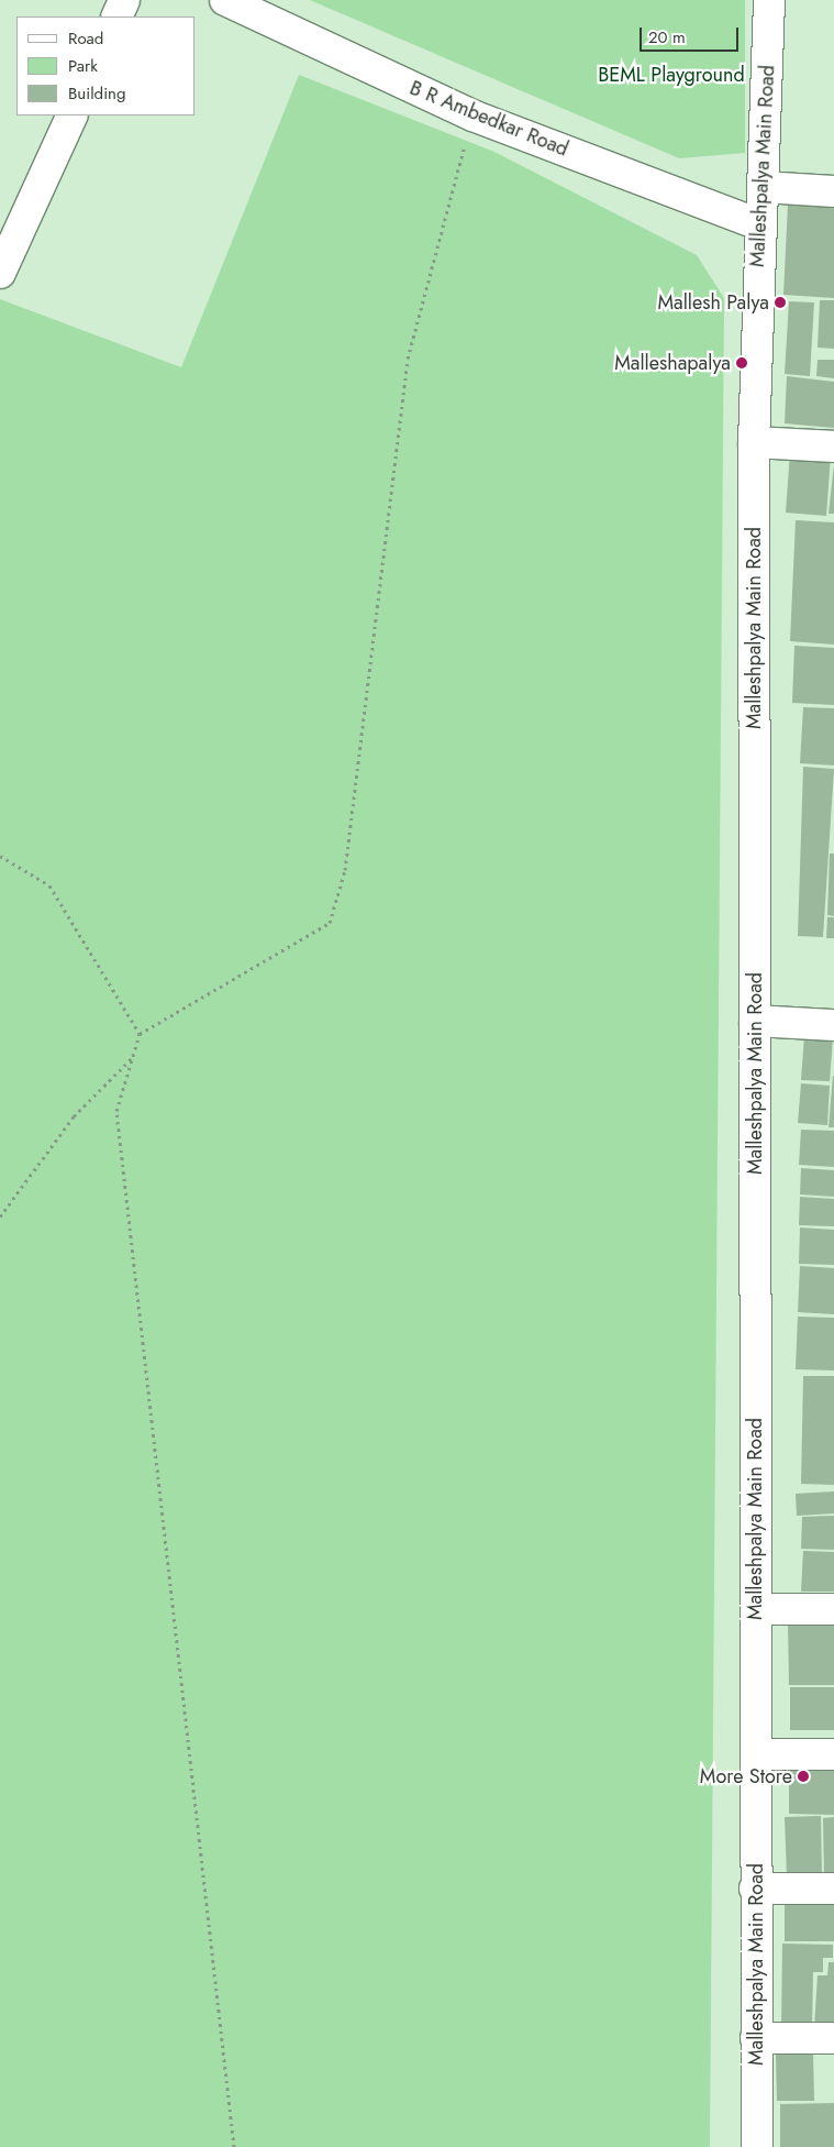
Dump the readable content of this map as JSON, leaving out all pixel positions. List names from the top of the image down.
{
  "streets": {
    "main road": ["B R Ambedkar Road", "Malleshpalya Main Road"]
  },
  "crossings": [
    ["B R Ambedkar Road", "Malleshpalya Main Road"]
  ],
  "parks": ["BEML Playground"],
  "places": ["Mallesh Palya", "Malleshapalya", "More Store"],
  "legend": ["Road", "Park", "Building"],
  "scale_bar": "20 m"
}
